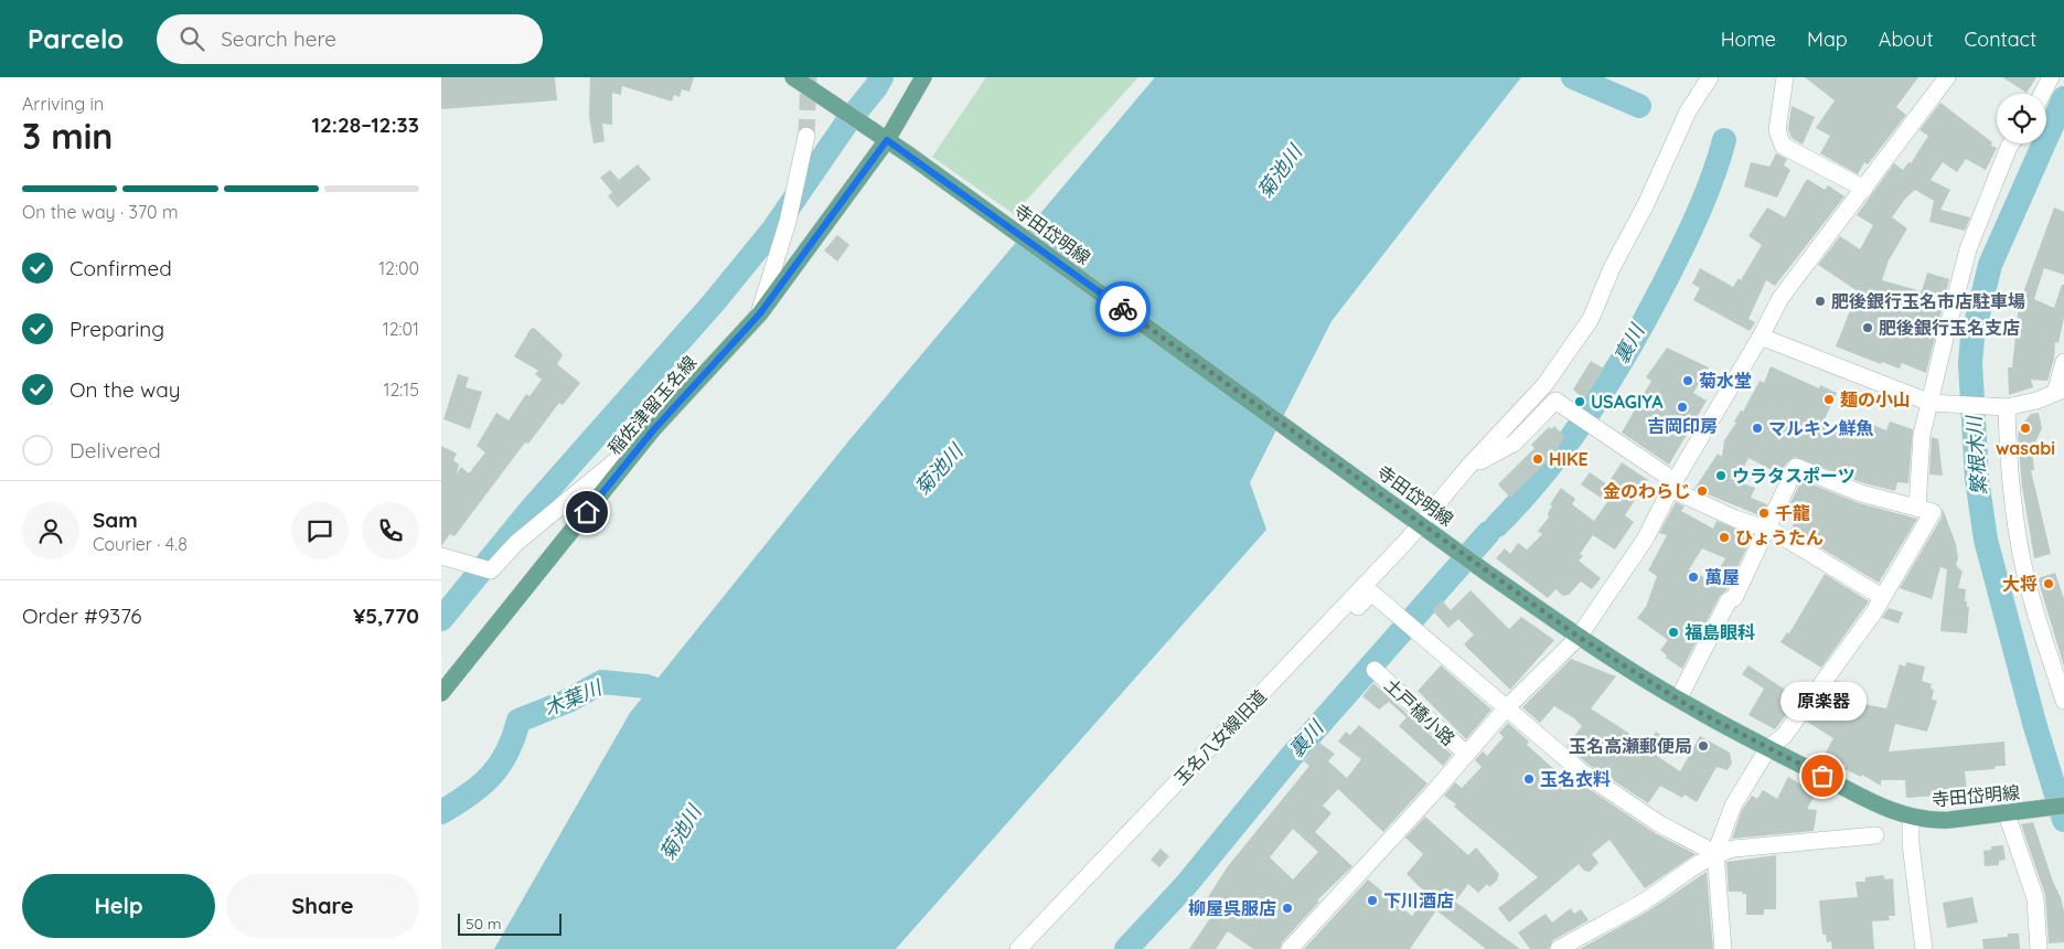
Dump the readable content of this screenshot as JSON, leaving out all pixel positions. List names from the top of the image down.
{
  "streets": {
    "main road": ["寺田岱明線", "稲佐津留玉名線"],
    "street": ["土戸橋小路", "玉名八女線旧道"]
  },
  "crossings": [
    ["寺田岱明線", "稲佐津留玉名線"],
    ["寺田岱明線", "玉名八女線旧道"]
  ],
  "water": [
    "菊池川",
    "裏川",
    "繁根木川",
    "木葉川"
  ],
  "places": [
    "肥後銀行玉名市店駐車場",
    "肥後銀行玉名支店",
    "菊水堂",
    "麺の小山",
    "USAGIYA",
    "吉岡印房",
    "マルキン鮮魚",
    "wasabi",
    "HIKE",
    "ウラタスポーツ",
    "金のわらじ",
    "千龍",
    "ひょうたん",
    "萬屋",
    "大将",
    "福島眼科",
    "玉名高瀬郵便局",
    "原楽器",
    "玉名衣料",
    "下川酒店",
    "柳屋呉服店"
  ],
  "scale_bar": "50 m",
  "page": {
    "header": "Parcelo",
    "search": "Search here",
    "nav": [
      "Home",
      "Map",
      "About",
      "Contact"
    ],
    "heading": ["3 min", "Arriving in", "12:28–12:33"],
    "panel": [
      "Sam",
      "Courier · 4.8",
      "Order #9376",
      "¥5,770"
    ],
    "bar": "On the way · 370 m",
    "list": [
      ["Confirmed", "12:00"],
      ["Preparing", "12:01"],
      ["On the way", "12:15"],
      "Delivered"
    ],
    "bubble": "原楽器",
    "buttons": ["Help", "Share"],
    "scale": "50 m"
  }
}
